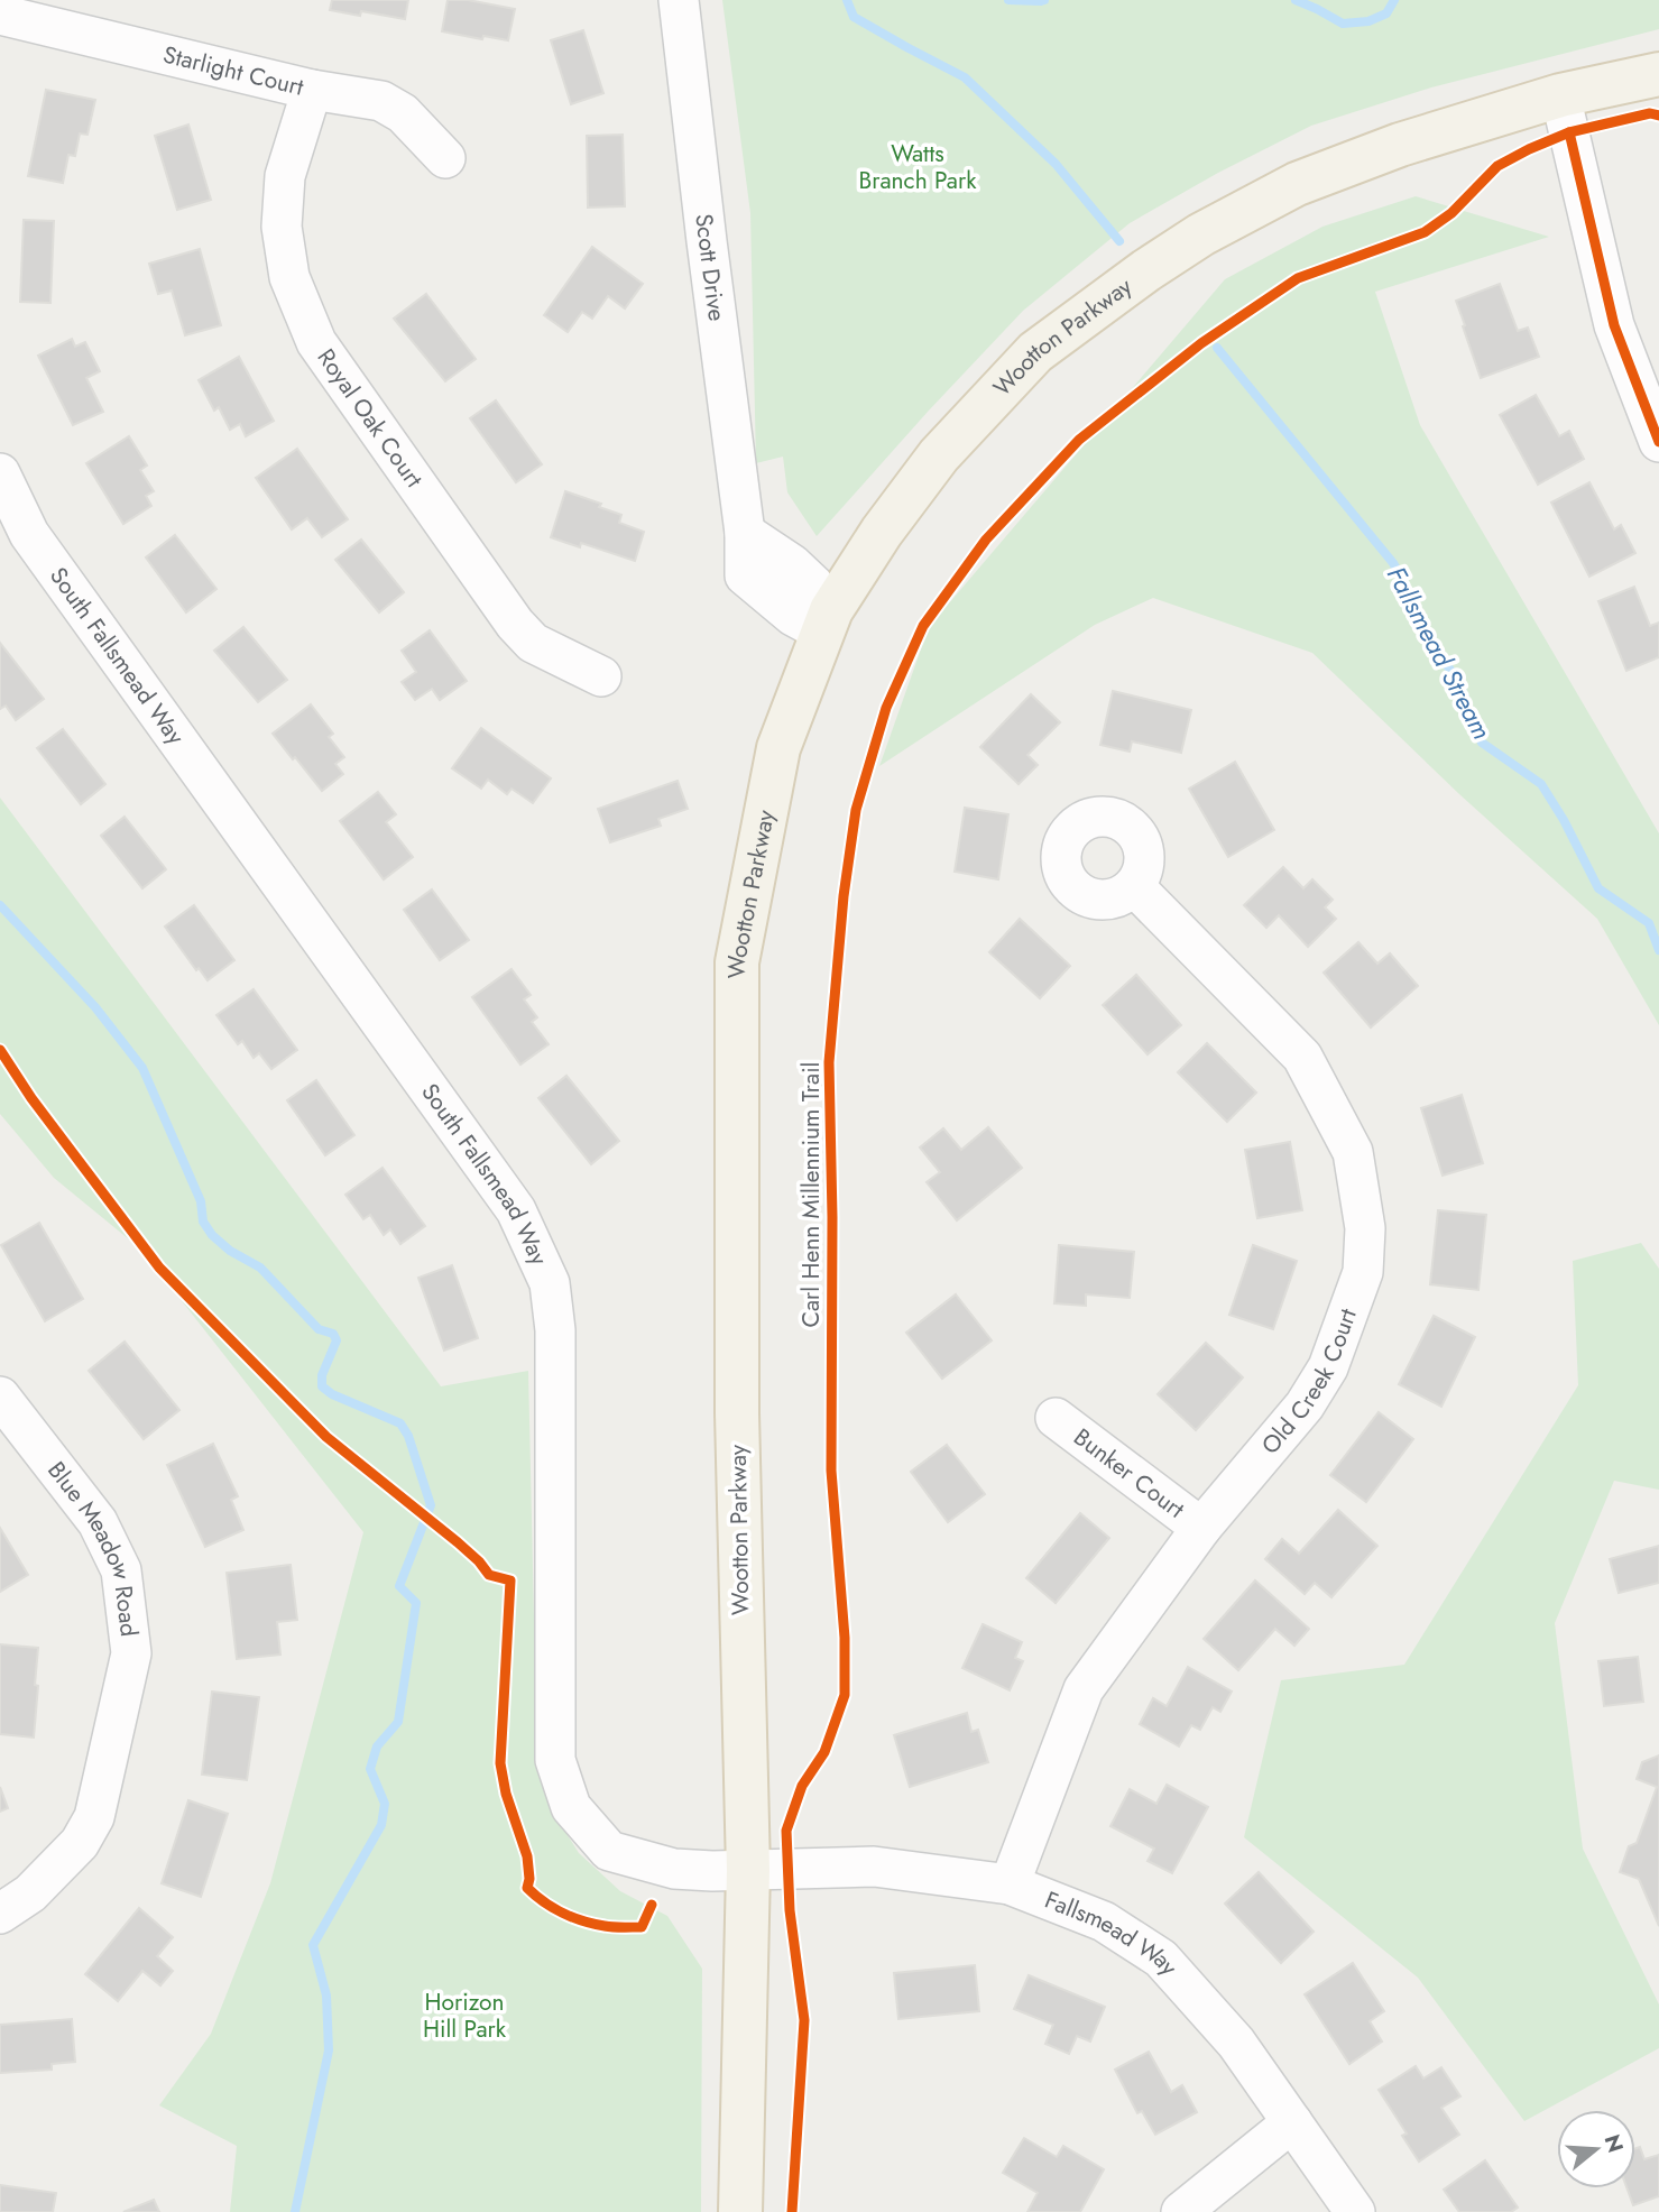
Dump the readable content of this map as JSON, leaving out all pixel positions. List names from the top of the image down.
{
  "streets": {
    "main road": ["Wootton Parkway"],
    "street": [
      "Starlight Court",
      "Scott Drive",
      "Royal Oak Court",
      "South Fallsmead Way",
      "Old Creek Court",
      "Bunker Court",
      "Blue Meadow Road",
      "Fallsmead Way"
    ],
    "cycle path": ["Carl Henn Millennium Trail"]
  },
  "crossings": [
    ["Starlight Court", "Royal Oak Court"],
    ["Scott Drive", "Wootton Parkway"],
    ["Wootton Parkway", "South Fallsmead Way"],
    ["Wootton Parkway", "Fallsmead Way"],
    ["South Fallsmead Way", "Fallsmead Way"],
    ["Old Creek Court", "Bunker Court"],
    ["Old Creek Court", "Fallsmead Way"]
  ],
  "water": ["Fallsmead Stream"],
  "parks": ["Watts Branch Park", "Horizon Hill Park"],
  "north": "right"
}
